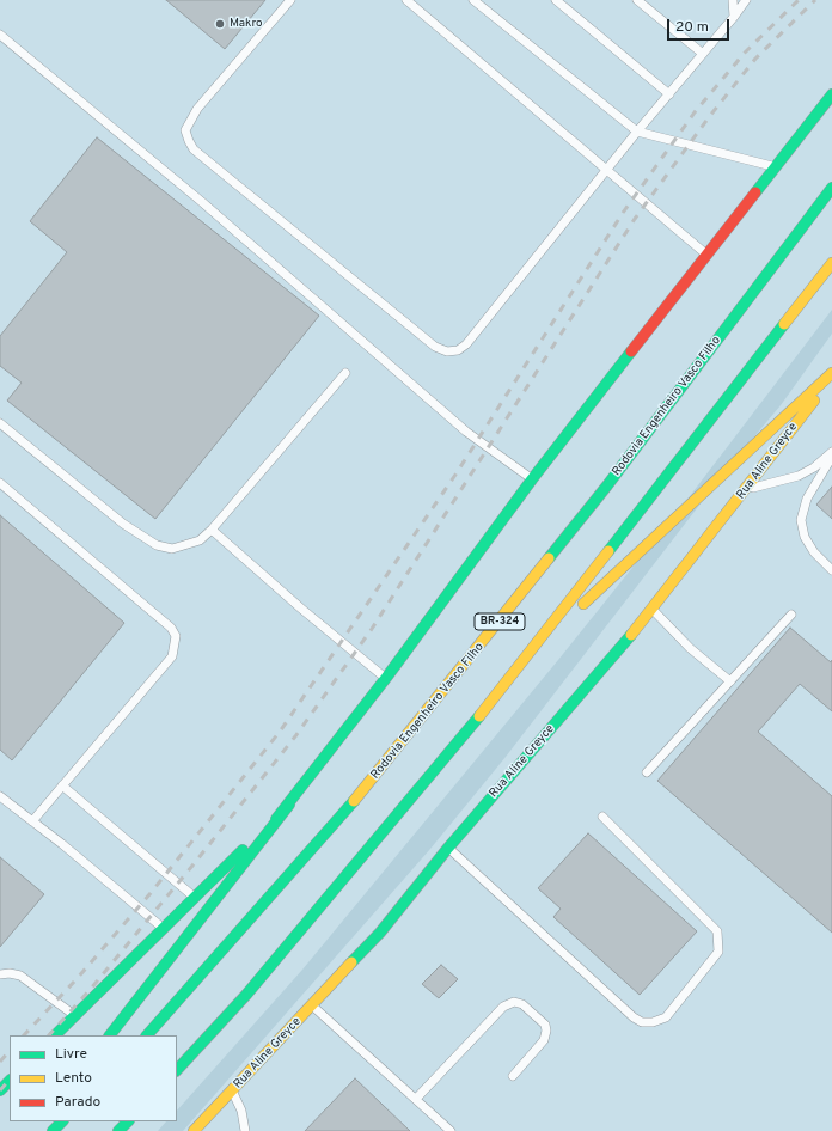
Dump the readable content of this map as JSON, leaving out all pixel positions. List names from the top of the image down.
{
  "streets": {
    "main road": ["Rodovia Engenheiro Vasco Filho", "Rua Aline Greyce", "BR-324"]
  },
  "places": ["Makro"],
  "legend": ["Livre", "Lento", "Parado"],
  "scale_bar": "20 m"
}
